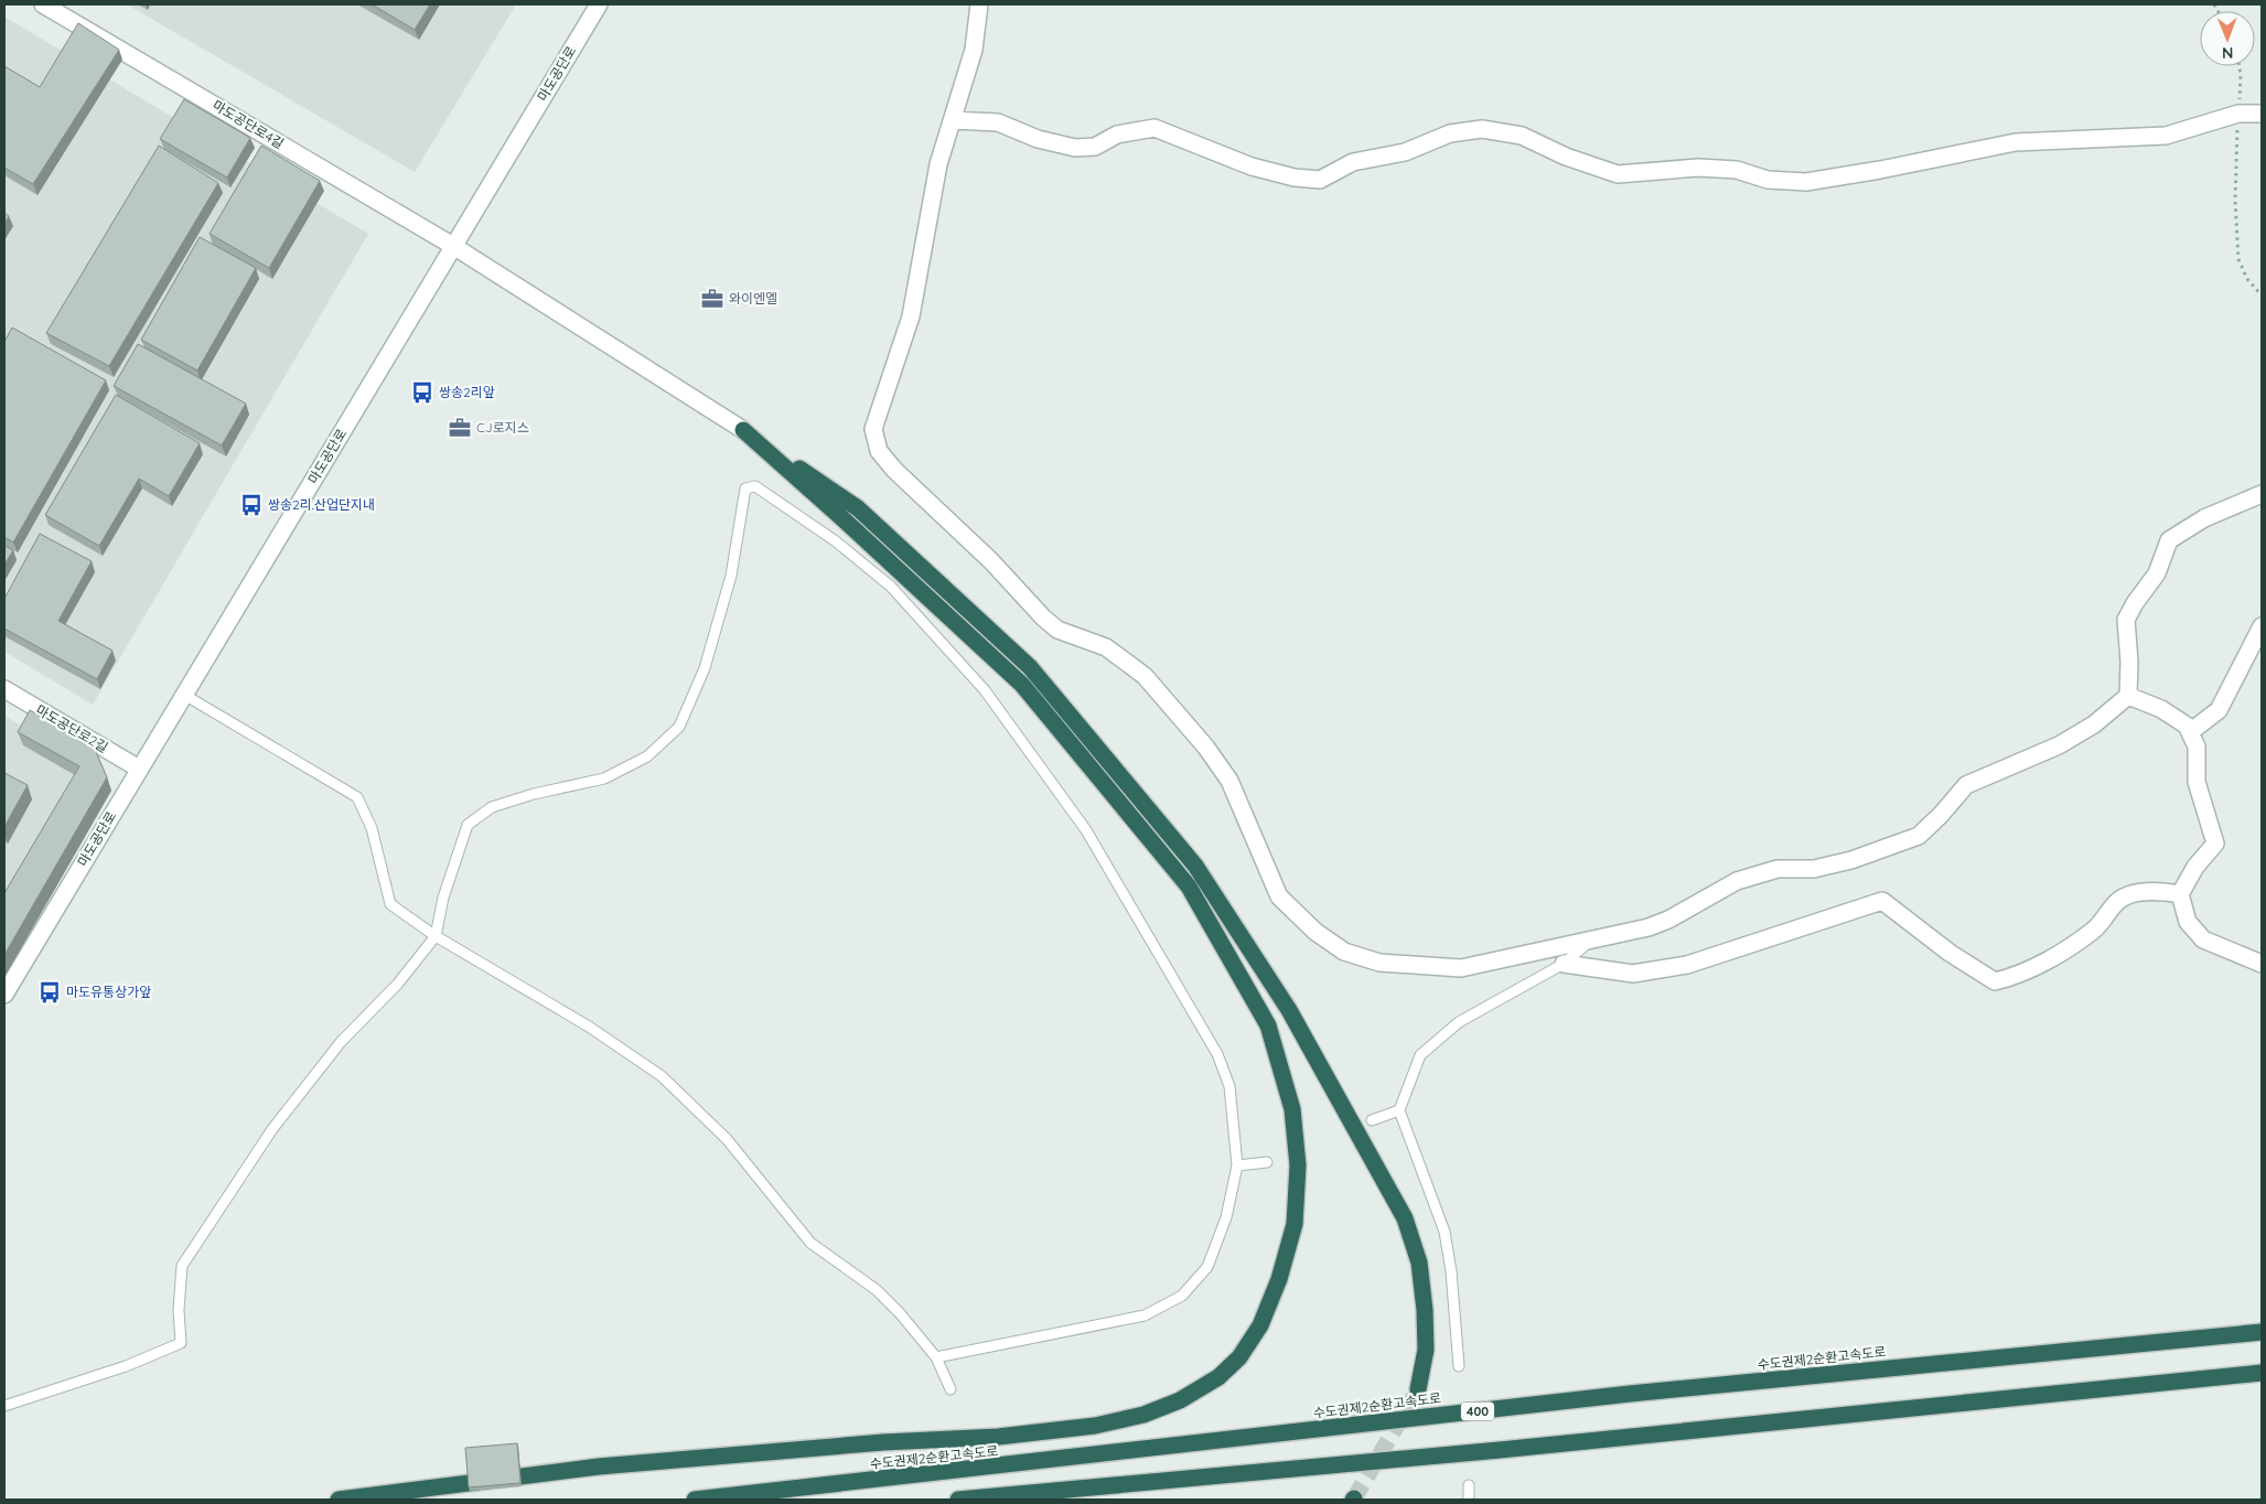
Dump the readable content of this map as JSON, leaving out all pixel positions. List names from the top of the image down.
{
  "streets": {
    "highway": ["수도권제2순환고속도로", "400"],
    "street": ["마도공단로", "마도공단로4길", "마도공단로2길"]
  },
  "crossings": [
    ["마도공단로", "마도공단로4길"],
    ["마도공단로", "마도공단로2길"]
  ],
  "places": {
    "office": ["와이엔엘", "CJ로지스"],
    "bus stop": ["쌍송2리앞", "쌍송2리.산업단지내", "마도유통상가앞"]
  },
  "north": "bottom"
}
